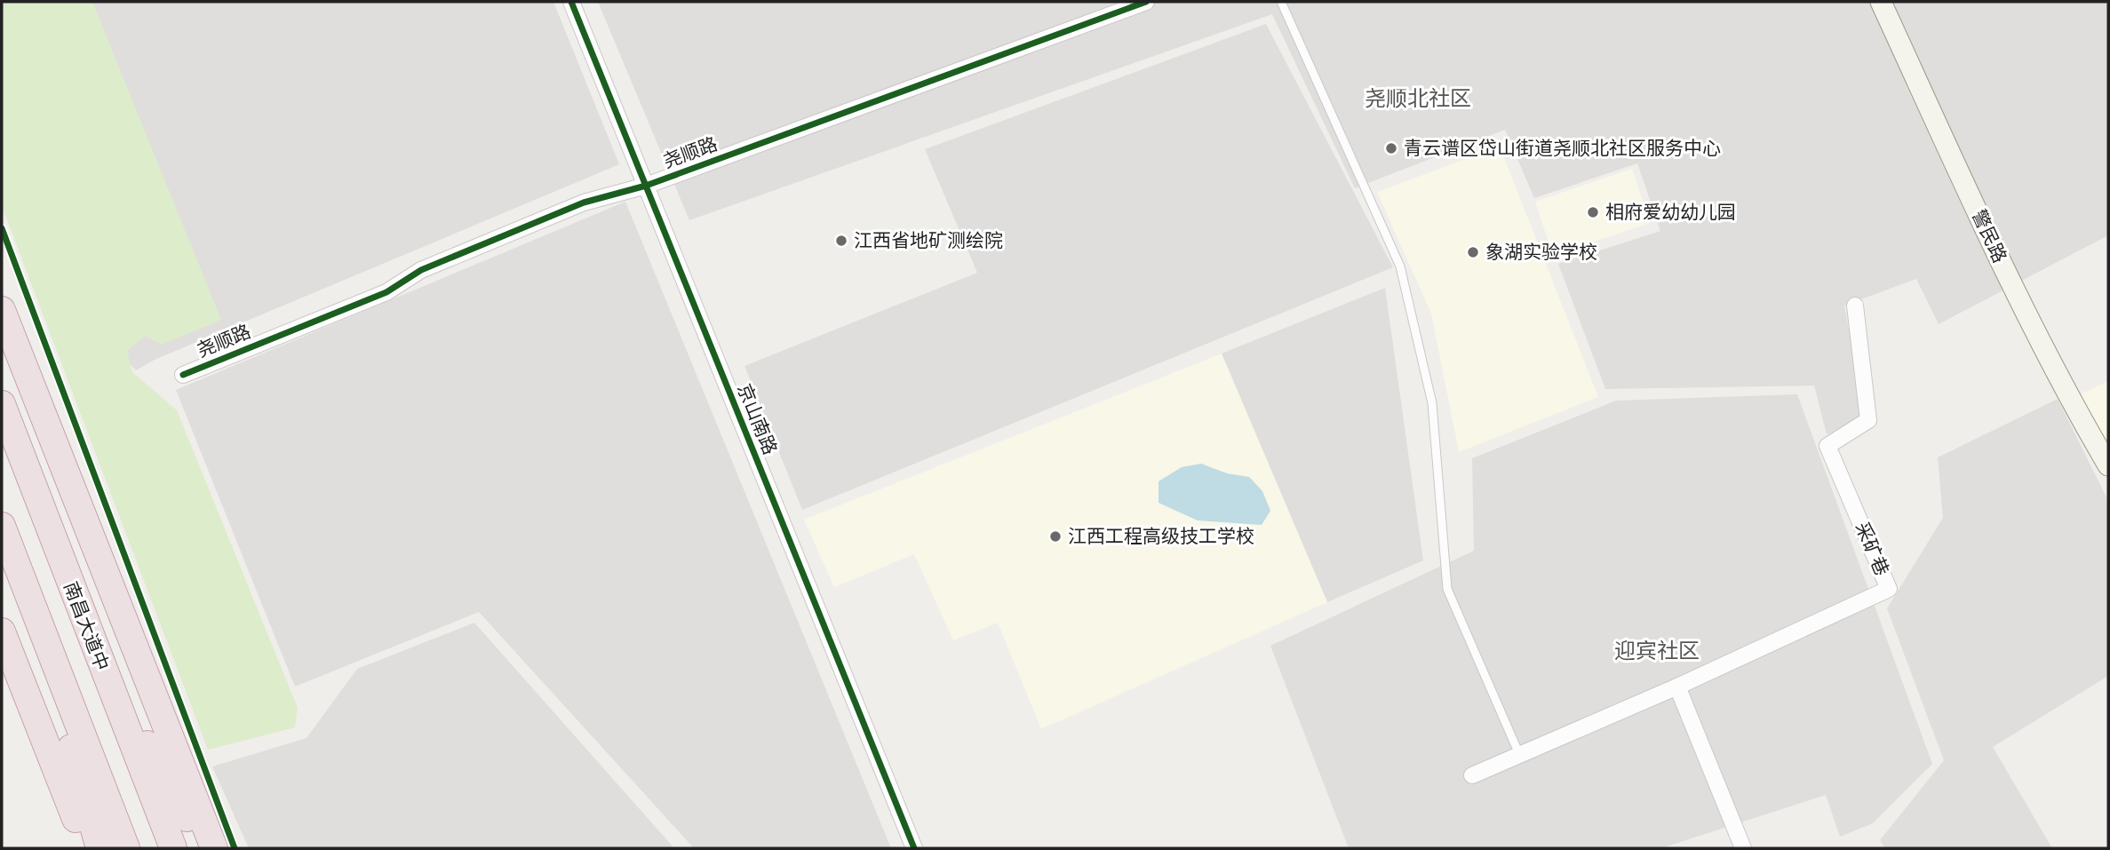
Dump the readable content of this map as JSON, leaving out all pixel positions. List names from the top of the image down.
{
  "streets": {
    "highway": ["南昌大道中"],
    "street": [
      "尧顺路",
      "警民路",
      "京山南路",
      "采矿巷"
    ]
  },
  "crossings": [
    ["尧顺路", "京山南路"]
  ],
  "districts": ["尧顺北社区", "迎宾社区"],
  "places": [
    "青云谱区岱山街道尧顺北社区服务中心",
    "相府爱幼幼儿园",
    "江西省地矿测绘院",
    "象湖实验学校",
    "江西工程高级技工学校"
  ]
}
